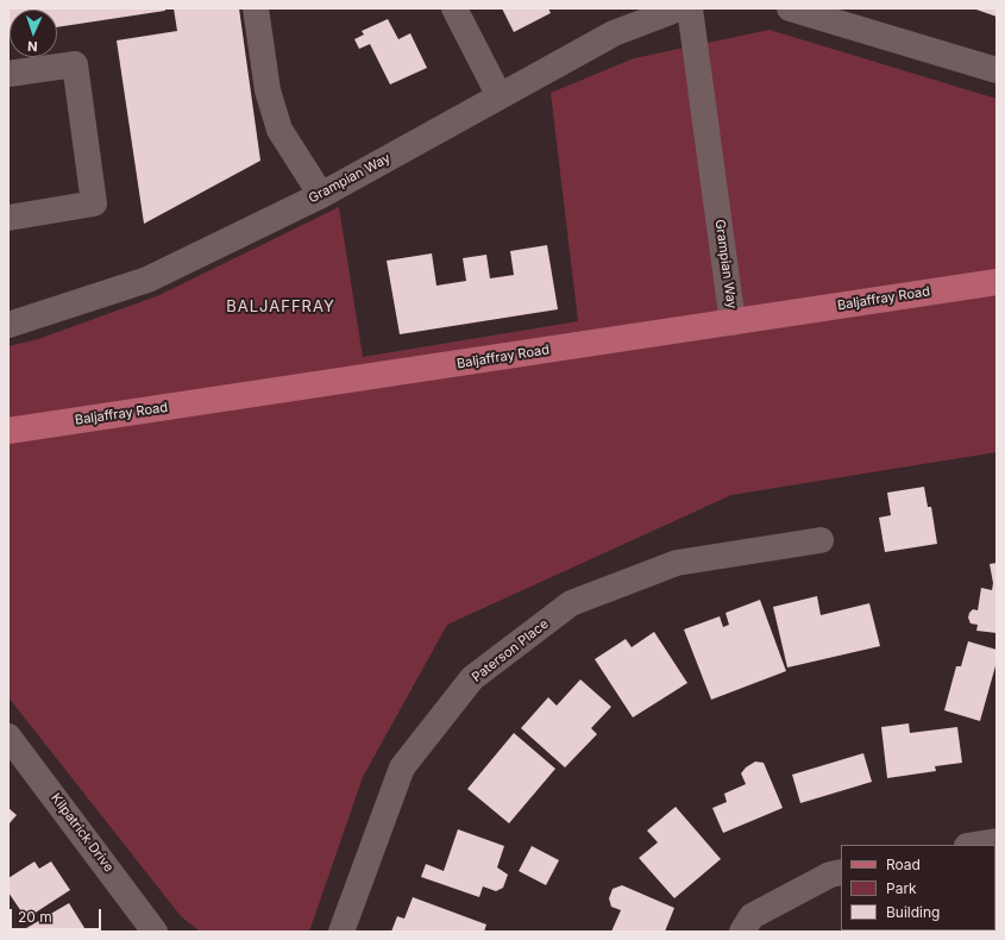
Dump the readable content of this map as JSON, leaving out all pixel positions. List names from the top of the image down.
{
  "streets": {
    "main road": ["Baljaffray Road"],
    "street": ["Grampian Way", "Paterson Place", "Kilpatrick Drive"]
  },
  "crossings": [
    ["Grampian Way", "Baljaffray Road"]
  ],
  "districts": ["BALJAFFRAY"],
  "legend": ["Road", "Park", "Building"],
  "scale_bar": "20 m",
  "north": "bottom"
}
